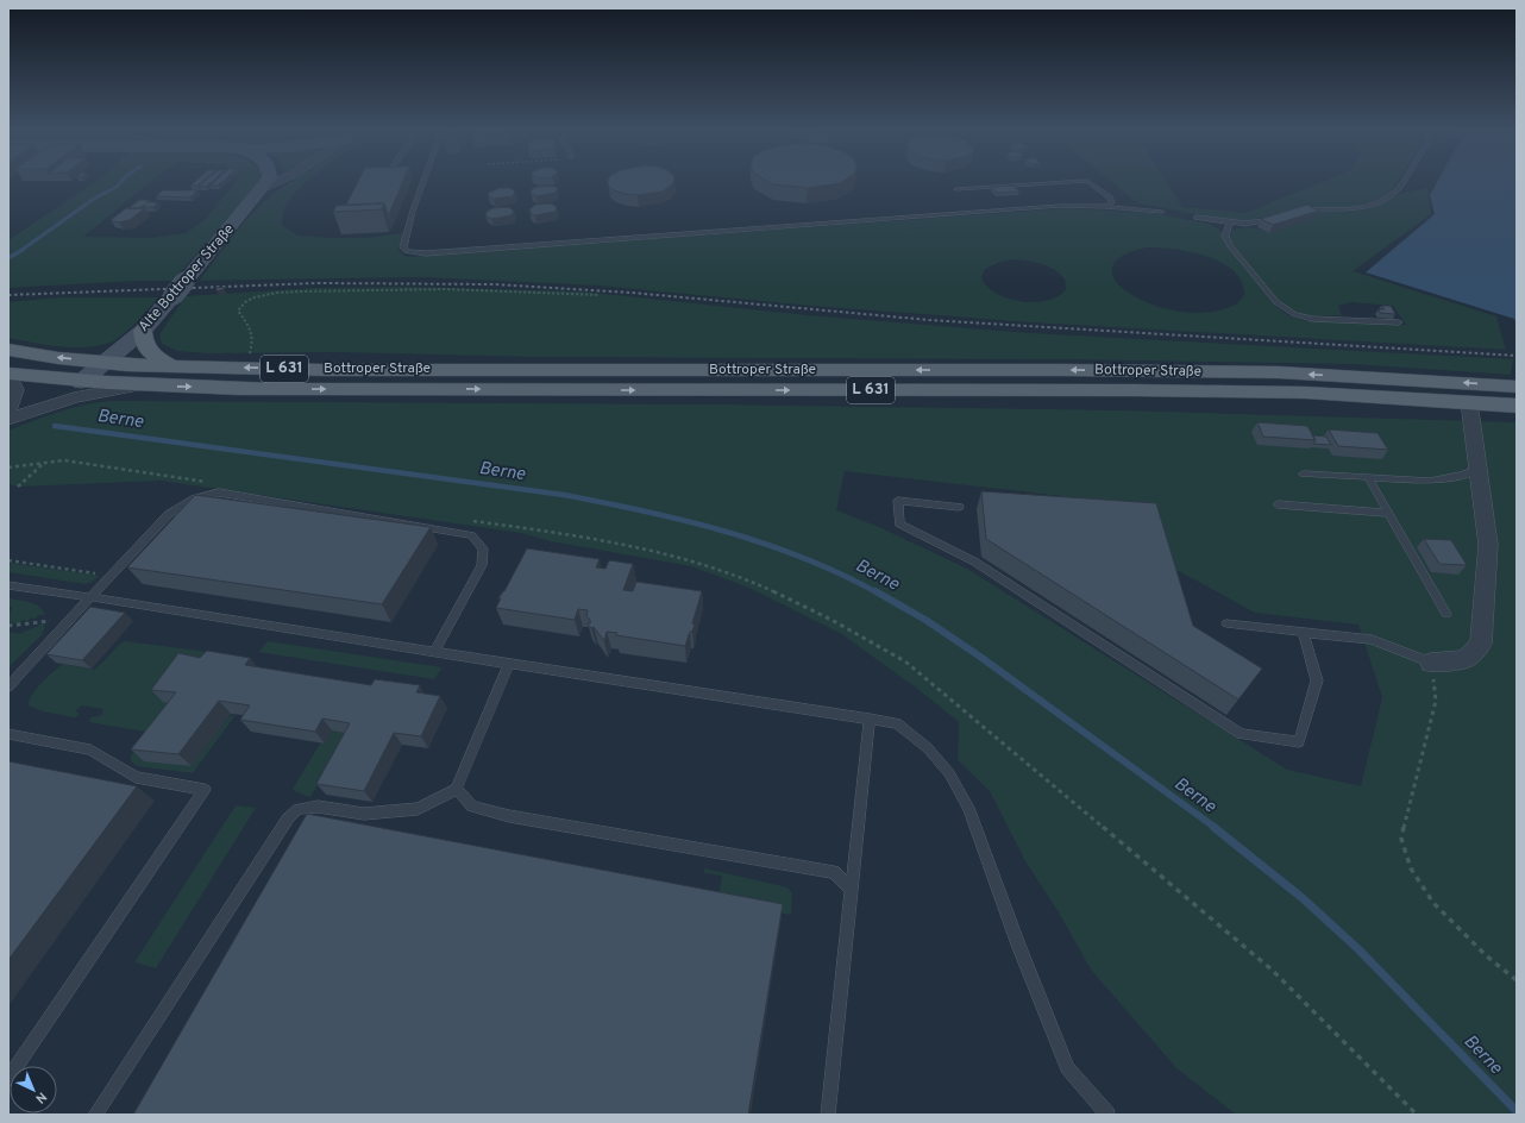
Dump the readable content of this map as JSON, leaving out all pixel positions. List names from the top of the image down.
{
  "streets": {
    "main road": ["L 631", "Bottroper Straße"],
    "street": ["Alte Bottroper Straße"]
  },
  "crossings": [
    ["Alte Bottroper Straße", "Bottroper Straße"]
  ],
  "water": ["Berne"],
  "north": "bottom right"
}
